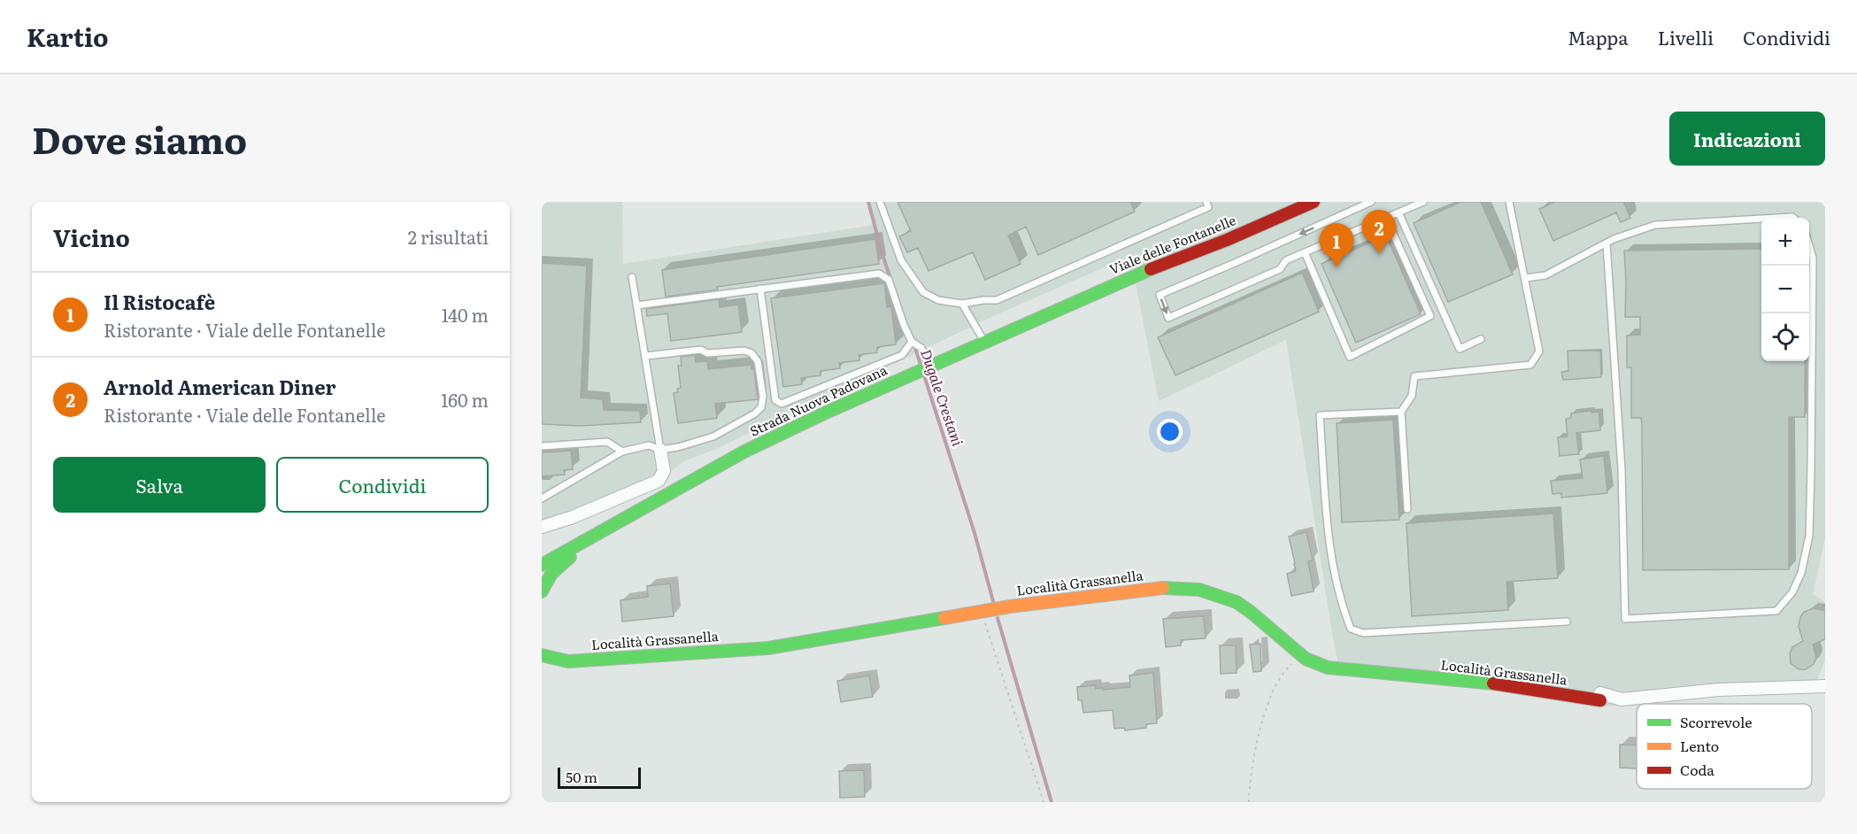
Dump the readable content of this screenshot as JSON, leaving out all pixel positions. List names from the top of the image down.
{
  "streets": {
    "street": ["Viale delle Fontanelle", "Strada Nuova Padovana", "Località Grassanella"]
  },
  "crossings": [
    ["Viale delle Fontanelle", "Strada Nuova Padovana"]
  ],
  "water": ["Dugale Crestani"],
  "legend": ["Scorrevole", "Lento", "Coda"],
  "scale_bar": "50 m",
  "page": {
    "header": "Kartio",
    "nav": ["Mappa", "Livelli", "Condividi"],
    "title": "Dove siamo",
    "buttons": [
      "Indicazioni",
      ["Salva", "Condividi"]
    ],
    "heading": ["Vicino", "2 risultati"],
    "pins": ["2", "1"],
    "map_buttons": ["+", "−"],
    "list": [
      {
        "mark": "1",
        "name": "Il Ristocafè",
        "note": "Ristorante · Viale delle Fontanelle",
        "value": "140 m"
      },
      {
        "mark": "2",
        "name": "Arnold American Diner",
        "note": "Ristorante · Viale delle Fontanelle",
        "value": "160 m"
      }
    ],
    "scale": "50 m"
  }
}
